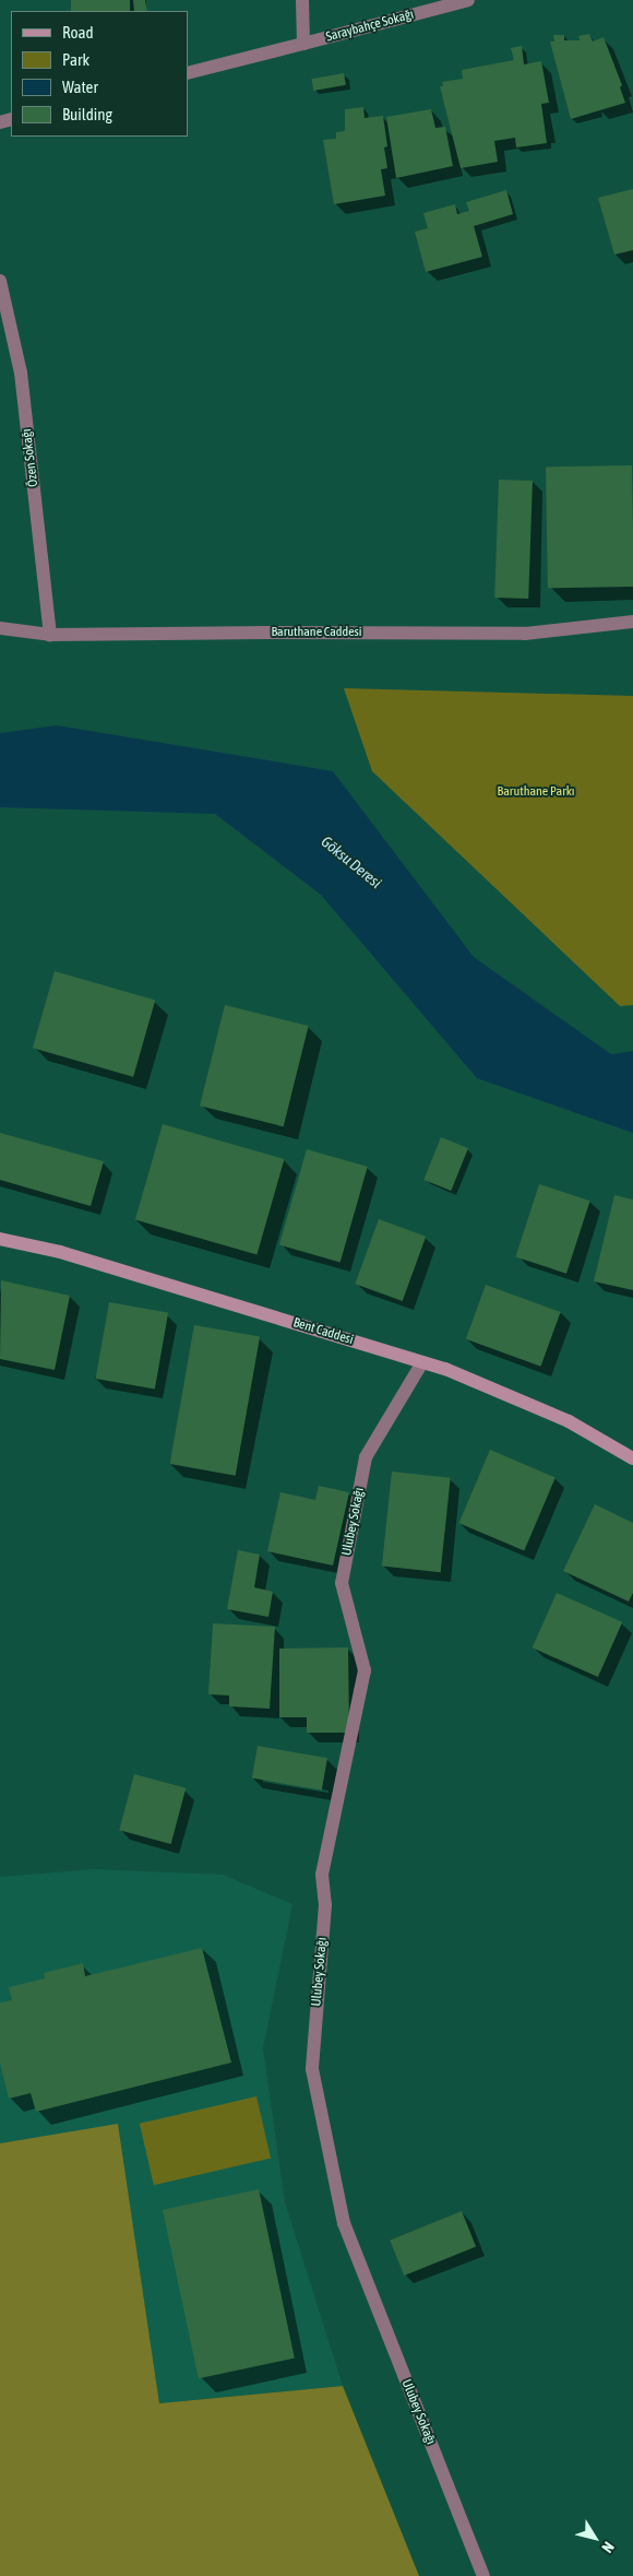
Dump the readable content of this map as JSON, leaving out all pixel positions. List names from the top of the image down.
{
  "streets": {
    "street": [
      "Saraybahçe Sokağı",
      "Özen Sokağı",
      "Baruthane Caddesi",
      "Bent Caddesi",
      "Ulubey Sokağı"
    ]
  },
  "crossings": [
    ["Özen Sokağı", "Baruthane Caddesi"],
    ["Bent Caddesi", "Ulubey Sokağı"]
  ],
  "water": ["Göksu Deresi"],
  "parks": ["Baruthane Parkı"],
  "legend": [
    "Road",
    "Park",
    "Water",
    "Building"
  ],
  "north": "bottom right"
}
